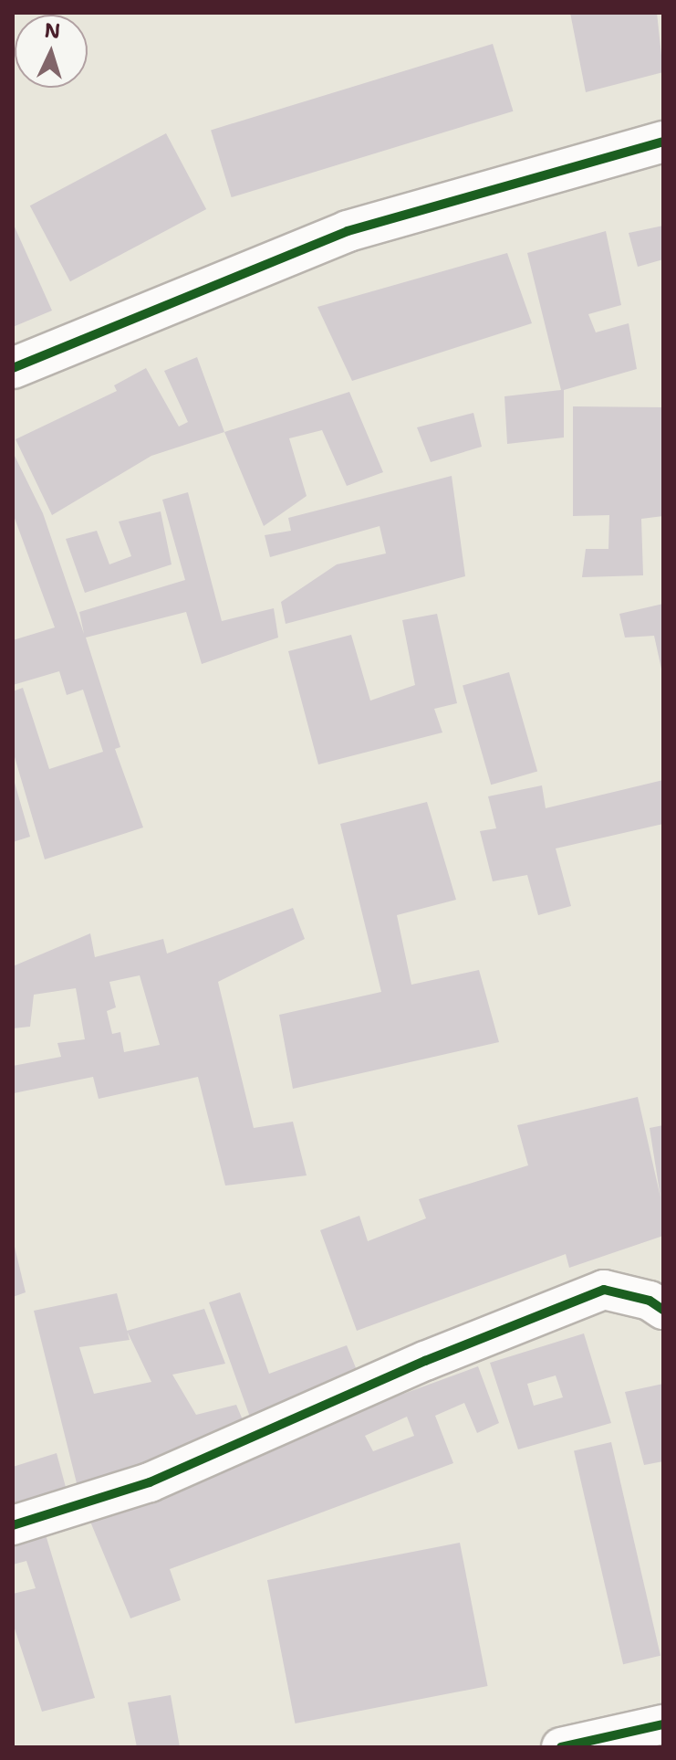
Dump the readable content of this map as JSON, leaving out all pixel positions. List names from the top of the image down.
{
  "north": "top"
}
